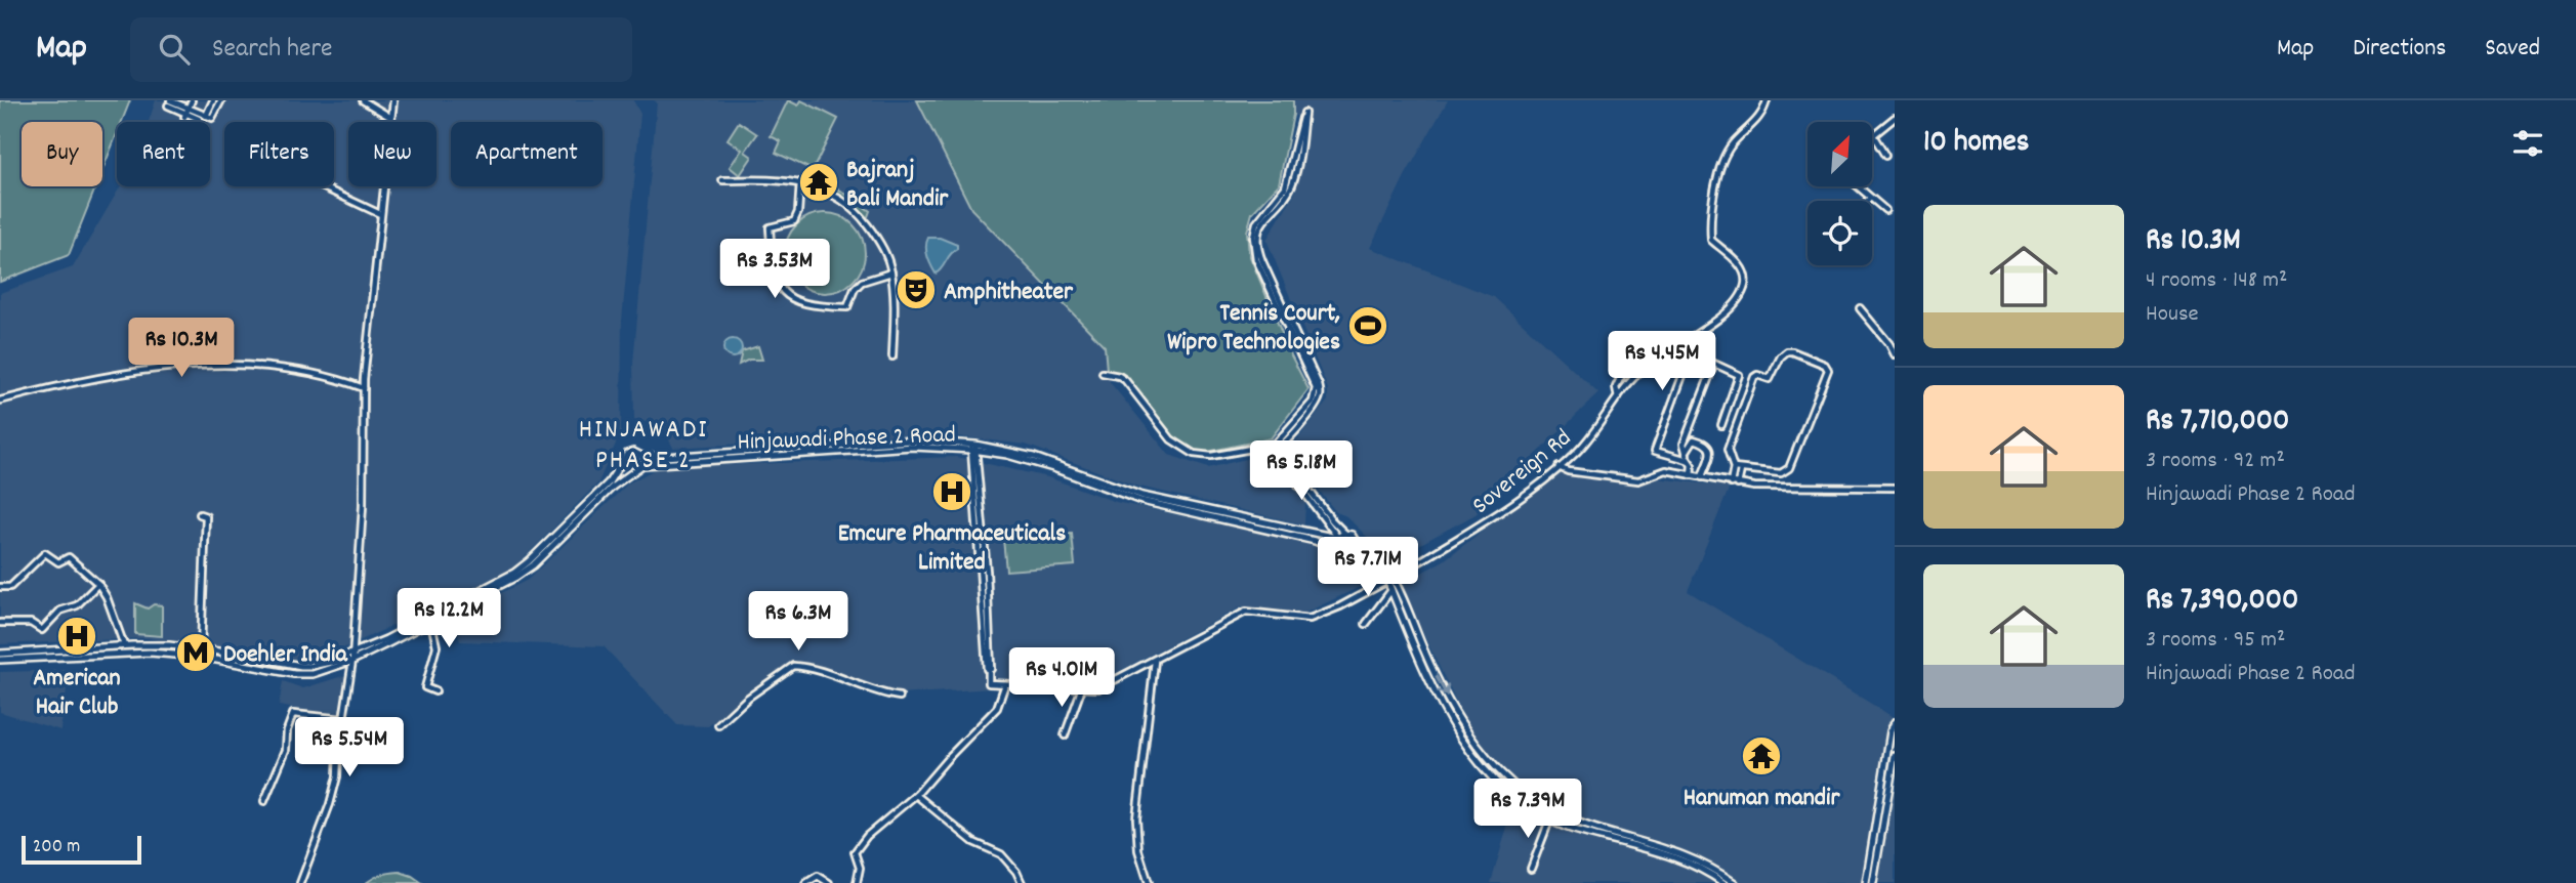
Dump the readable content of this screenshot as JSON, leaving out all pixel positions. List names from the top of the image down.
{
  "streets": {
    "main road": ["Hinjawadi Phase 2 Road"],
    "street": ["Sovereign Rd"]
  },
  "districts": ["HINJAWADI PHASE 2"],
  "places": {
    "temple": ["Bajranj Bali Mandir", "Hanuman mandir"],
    "theatre": ["Amphitheater"],
    "sports": ["Tennis Court, Wipro Technologies"],
    "hospital": ["Emcure Pharmaceuticals Limited", "American Hair Club"],
    "metro station": ["Doehler India"]
  },
  "scale_bar": "200 m",
  "north": "top right",
  "page": {
    "header": "Map",
    "search": "Search here",
    "nav": ["Map", "Directions", "Saved"],
    "heading": "10 homes",
    "chip": [
      "Buy",
      "Rent",
      "Filters",
      "New",
      "Apartment"
    ],
    "list": [
      {
        "name": "Rs 10.3M",
        "note": "4 rooms · 148 m² · House"
      },
      {
        "name": "Rs 7,710,000",
        "note": "3 rooms · 92 m² · Hinjawadi Phase 2 Road"
      },
      {
        "name": "Rs 7,390,000",
        "note": "3 rooms · 95 m² · Hinjawadi Phase 2 Road"
      }
    ],
    "price": [
      "Rs 3.53M",
      "Rs 10.3M",
      "Rs 4.45M",
      "Rs 5.18M",
      "Rs 7.71M",
      "Rs 12.2M",
      "Rs 6.3M",
      "Rs 4.01M",
      "Rs 5.54M",
      "Rs 7.39M"
    ],
    "scale": "200 m"
  }
}
